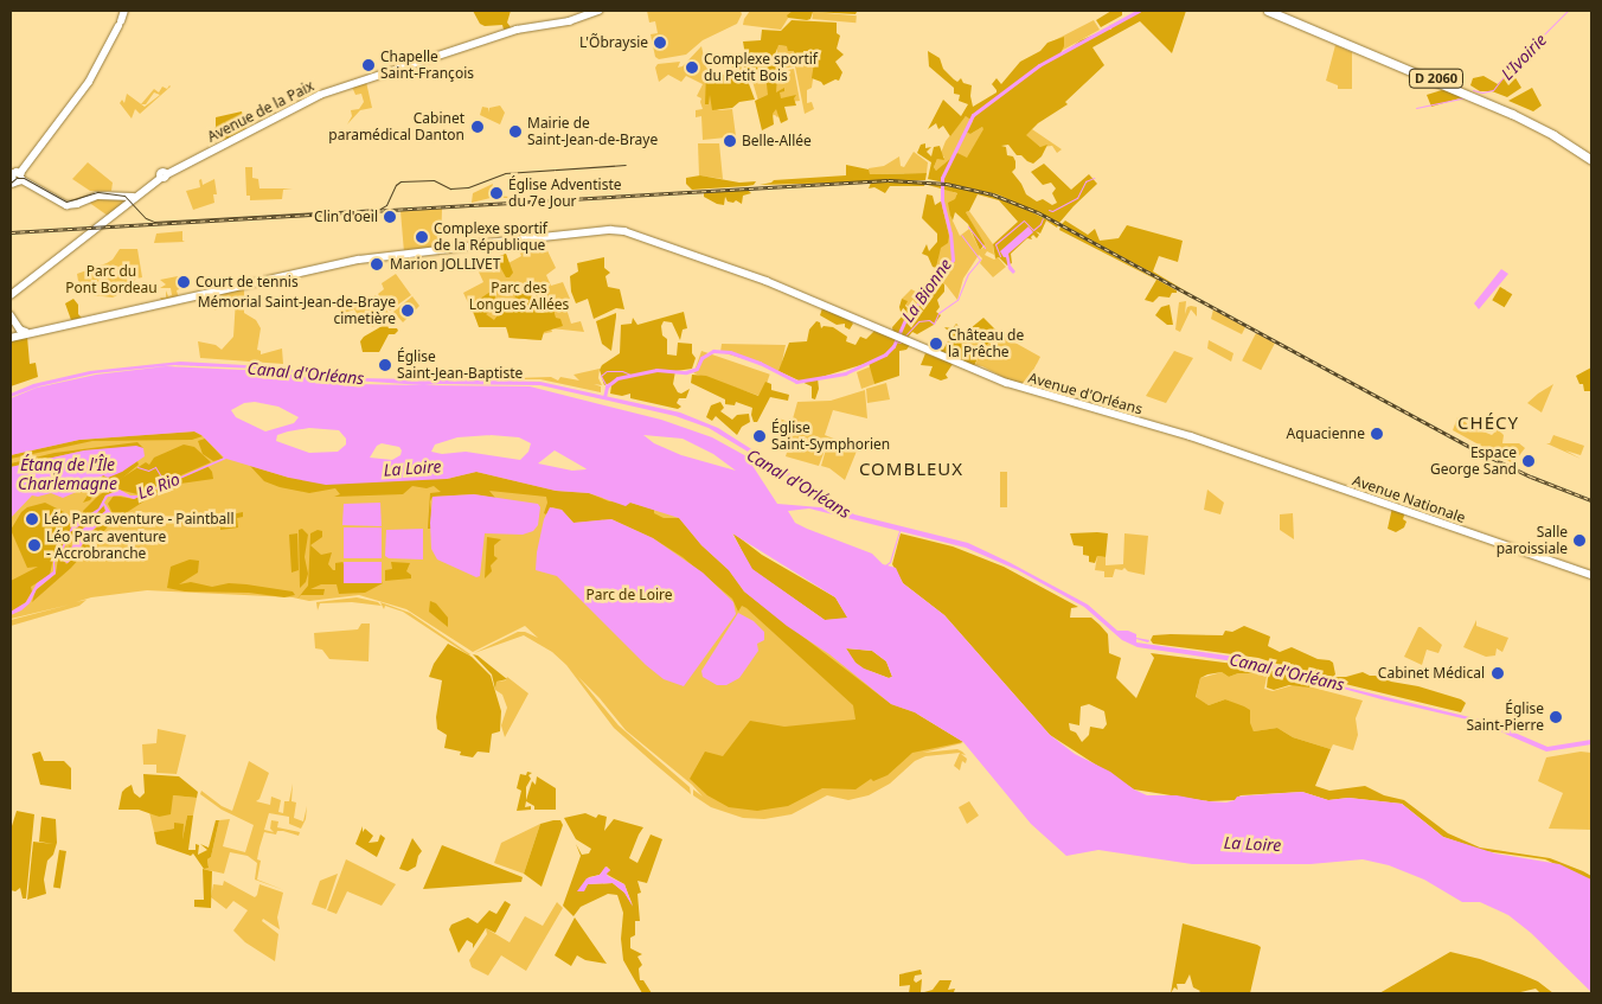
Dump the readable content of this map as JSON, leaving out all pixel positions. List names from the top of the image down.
{
  "streets": {
    "highway": ["D 2060"],
    "main road": ["Avenue de la Paix", "Avenue d'Orléans", "Avenue Nationale"]
  },
  "crossings": [
    ["Avenue d'Orléans", "Avenue Nationale"]
  ],
  "districts": ["CHÉCY", "COMBLEUX"],
  "water": [
    "L'Ivoirie",
    "La Bionne",
    "Canal d'Orléans",
    "Étang de l'Île Charlemagne",
    "La Loire",
    "Le Rio"
  ],
  "parks": ["Parc du Pont Bordeau", "Parc des Longues Allées", "Parc de Loire"],
  "places": [
    "L'Õbraysie",
    "Chapelle Saint-François",
    "Complexe sportif du Petit Bois",
    "Cabinet paramédical Danton",
    "Mairie de Saint-Jean-de-Braye",
    "Belle-Allée",
    "Église Adventiste du 7e Jour",
    "Clin d'oeil",
    "Complexe sportif de la République",
    "Marion JOLLIVET",
    "Court de tennis",
    "Mémorial Saint-Jean-de-Braye cimetière",
    "Château de la Prêche",
    "Église Saint-Jean-Baptiste",
    "Aquacienne",
    "Église Saint-Symphorien",
    "Espace George Sand",
    "Léo Parc aventure - Paintball",
    "Salle paroissiale",
    "Léo Parc aventure - Accrobranche",
    "Cabinet Médical",
    "Église Saint-Pierre"
  ]
}
